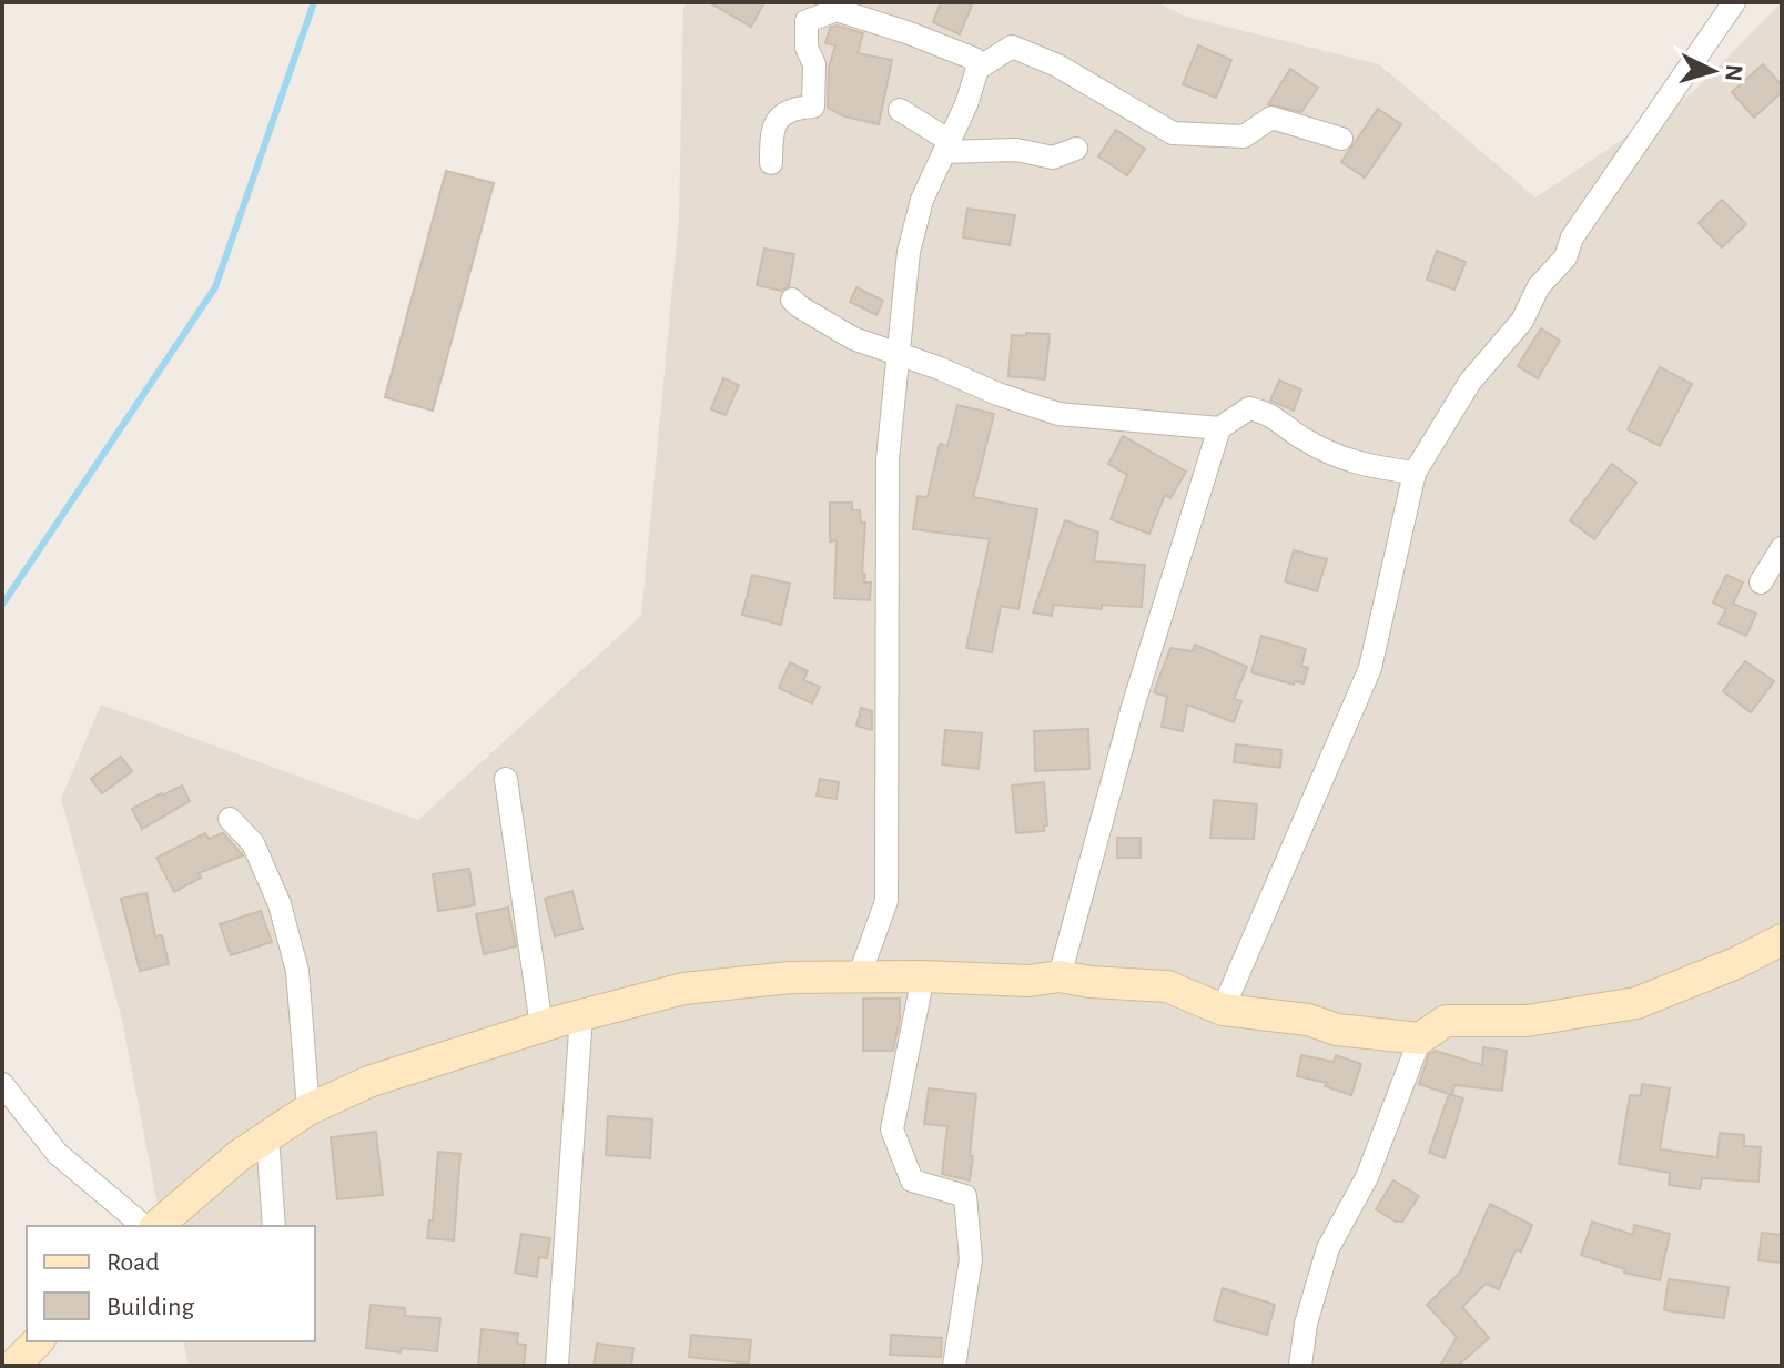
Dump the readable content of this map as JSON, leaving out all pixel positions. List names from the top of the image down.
{
  "legend": ["Road", "Building"],
  "north": "right"
}
